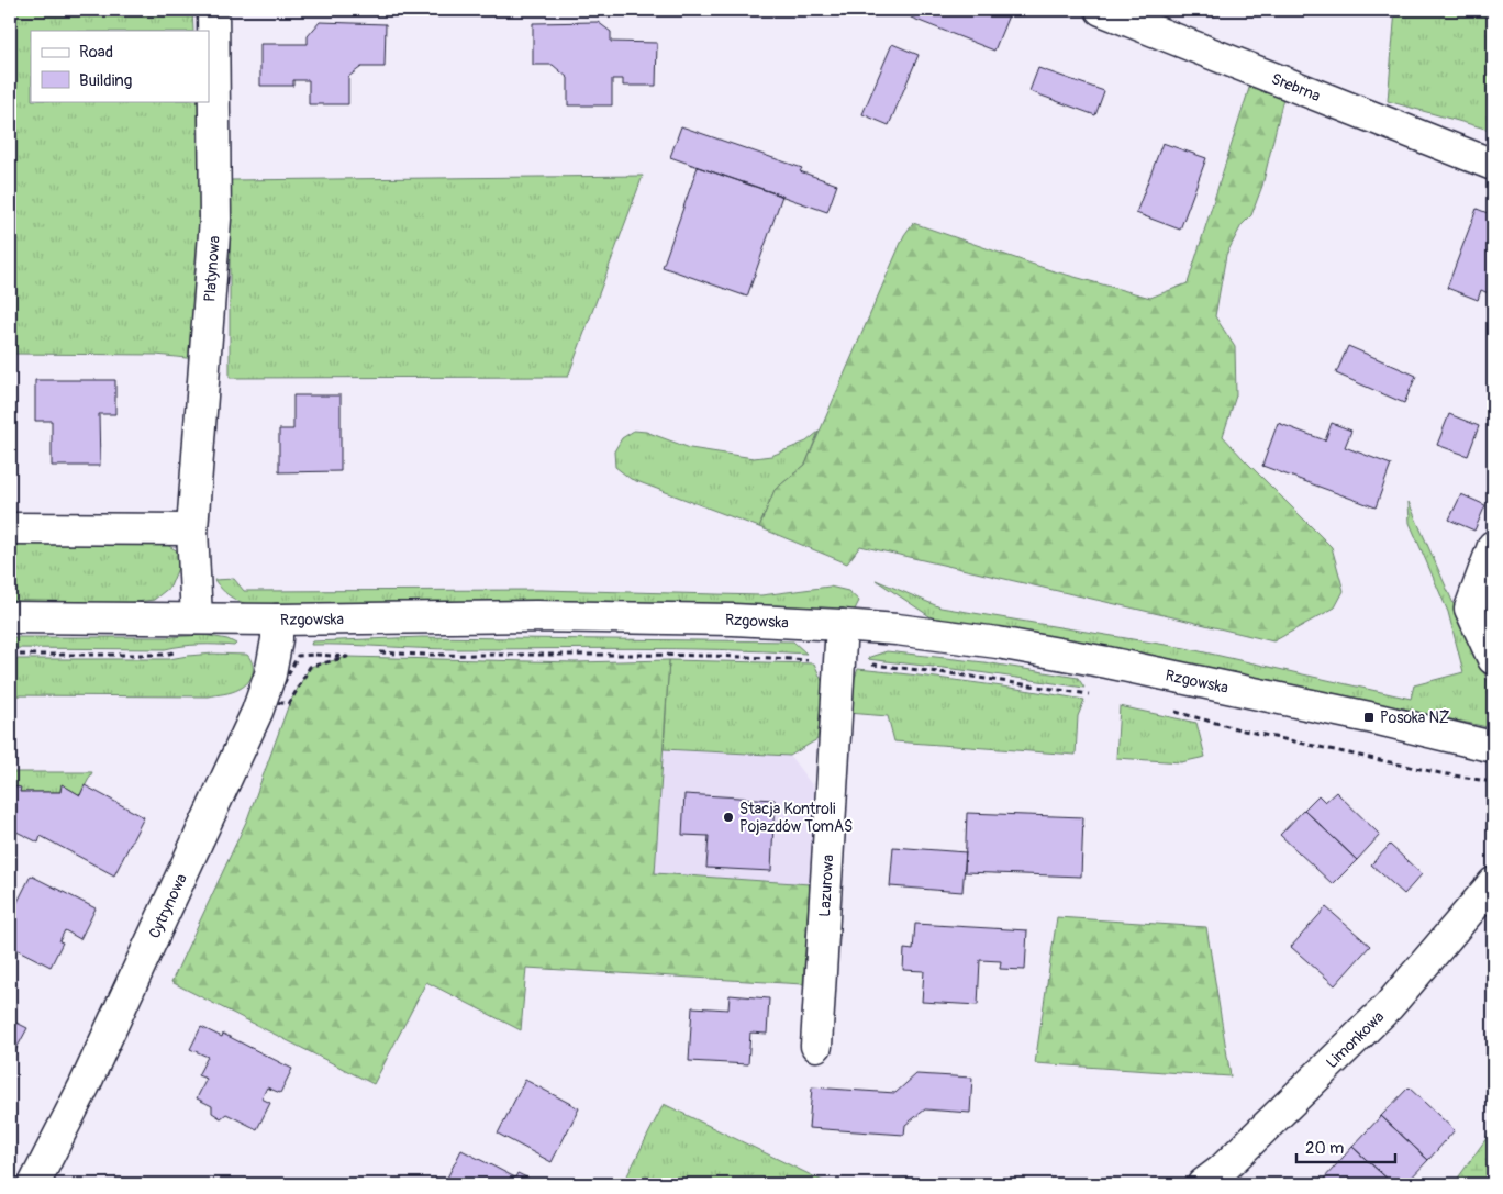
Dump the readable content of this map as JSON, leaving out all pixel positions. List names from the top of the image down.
{
  "streets": {
    "street": [
      "Srebrna",
      "Platynowa",
      "Rzgowska",
      "Lazurowa",
      "Cytrynowa",
      "Limonkowa"
    ]
  },
  "crossings": [
    ["Platynowa", "Rzgowska"],
    ["Rzgowska", "Lazurowa"],
    ["Rzgowska", "Cytrynowa"]
  ],
  "places": {
    "transit": ["Posoka NŻ"],
    "other": ["Stacja Kontroli Pojazdów TomAS"]
  },
  "legend": ["Road", "Building"],
  "scale_bar": "20 m"
}
